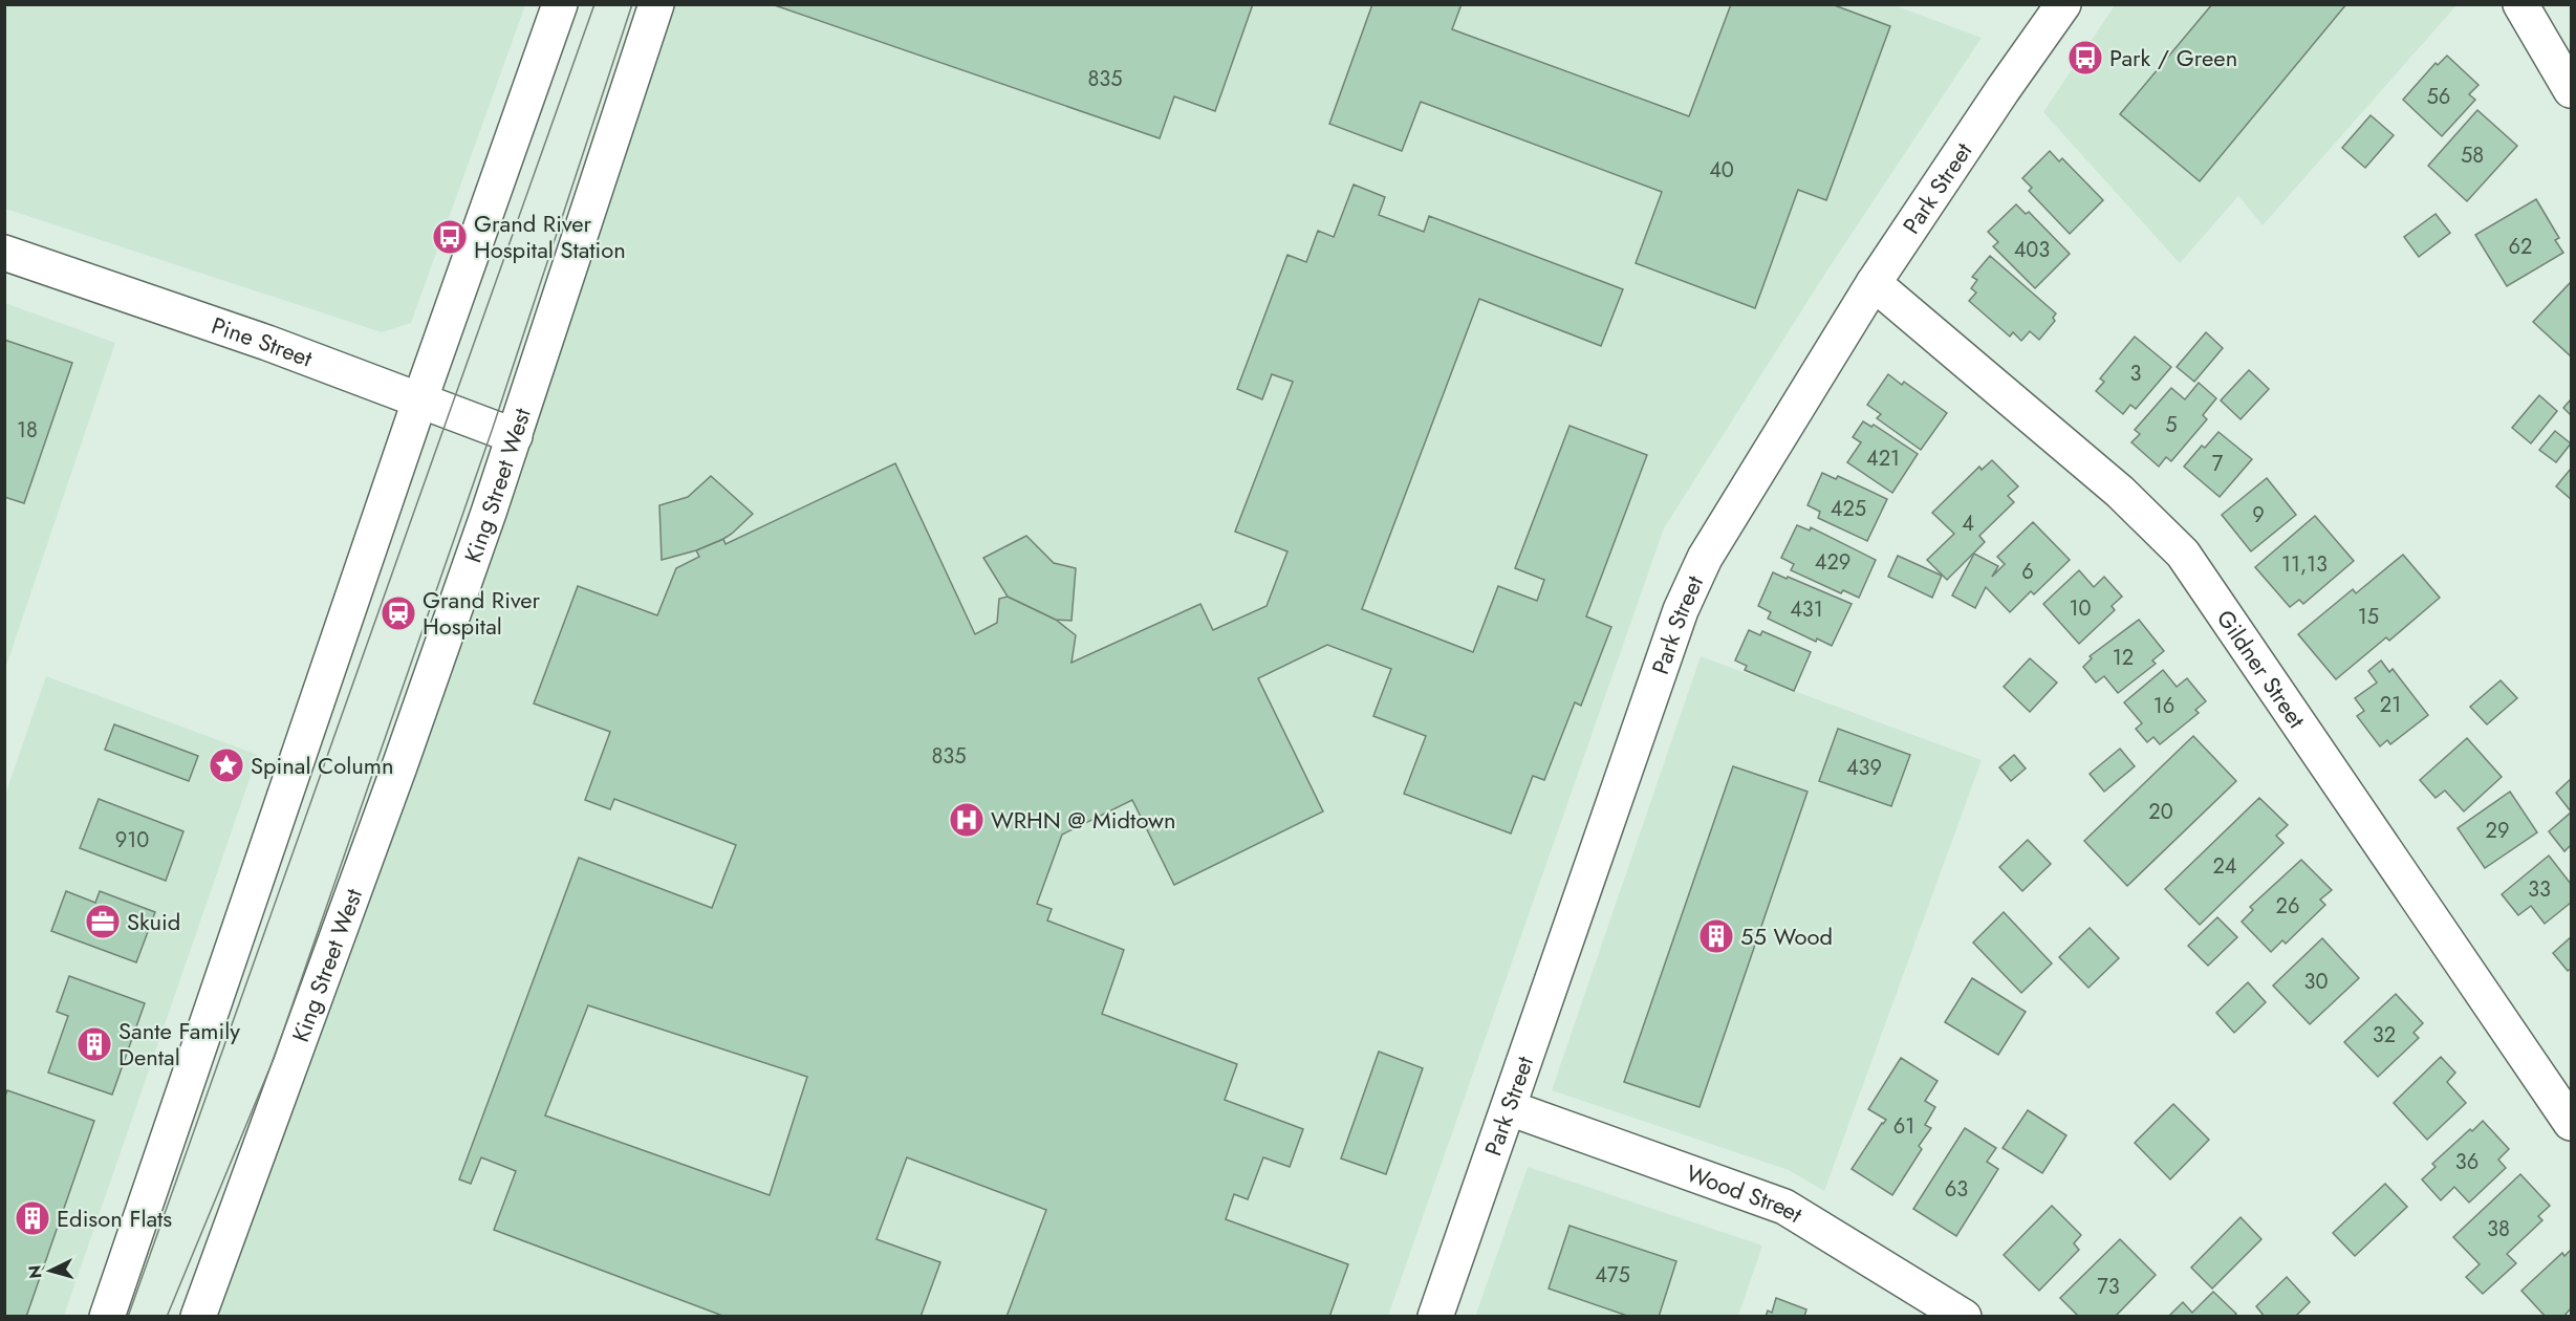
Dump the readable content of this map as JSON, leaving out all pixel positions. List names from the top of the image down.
{
  "streets": {
    "street": [
      "Park Street",
      "Pine Street",
      "King Street West",
      "Gildner Street",
      "Wood Street"
    ]
  },
  "crossings": [
    ["Park Street", "Gildner Street"],
    ["Park Street", "Wood Street"],
    ["Pine Street", "King Street West"]
  ],
  "places": {
    "bus stop": ["Park / Green", "Grand River Hospital Station"],
    "station": ["Grand River Hospital"],
    "place": ["Spinal Column"],
    "hospital": ["WRHN @ Midtown"],
    "office": ["Skuid"],
    "building": ["55 Wood", "Sante Family Dental", "Edison Flats"]
  },
  "house_numbers": [
    "835",
    "56",
    "58",
    "40",
    "62",
    "403",
    "3",
    "5",
    "18",
    "421",
    "7",
    "425",
    "9",
    "4",
    "429",
    "11,13",
    "6",
    "10",
    "431",
    "15",
    "12",
    "21",
    "16",
    "835",
    "439",
    "20",
    "29",
    "910",
    "24",
    "33",
    "26",
    "30",
    "32",
    "61",
    "36",
    "63",
    "38",
    "475",
    "73"
  ],
  "north": "left"
}
